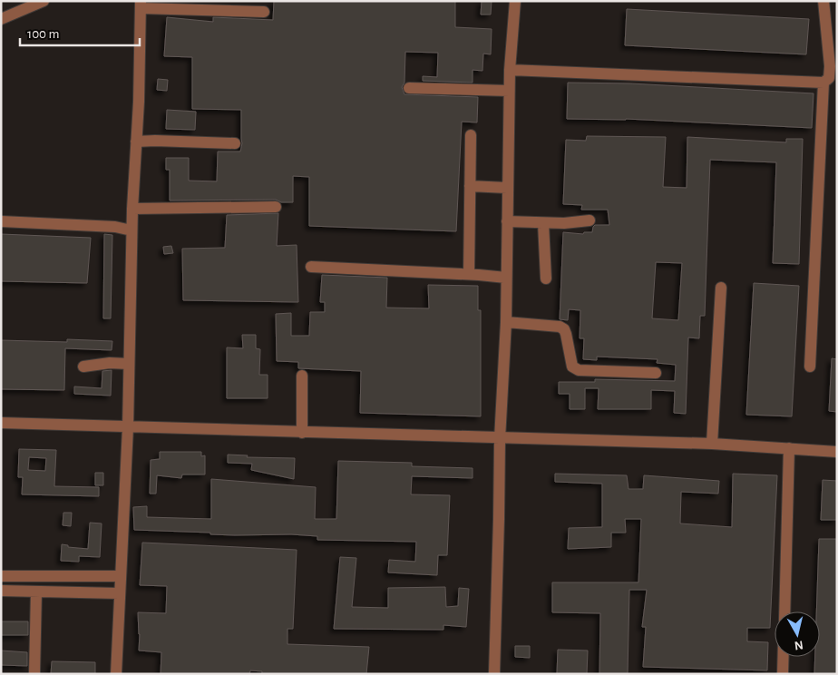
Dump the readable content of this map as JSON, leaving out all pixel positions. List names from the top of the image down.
{
  "scale_bar": "100 m",
  "north": "bottom"
}
